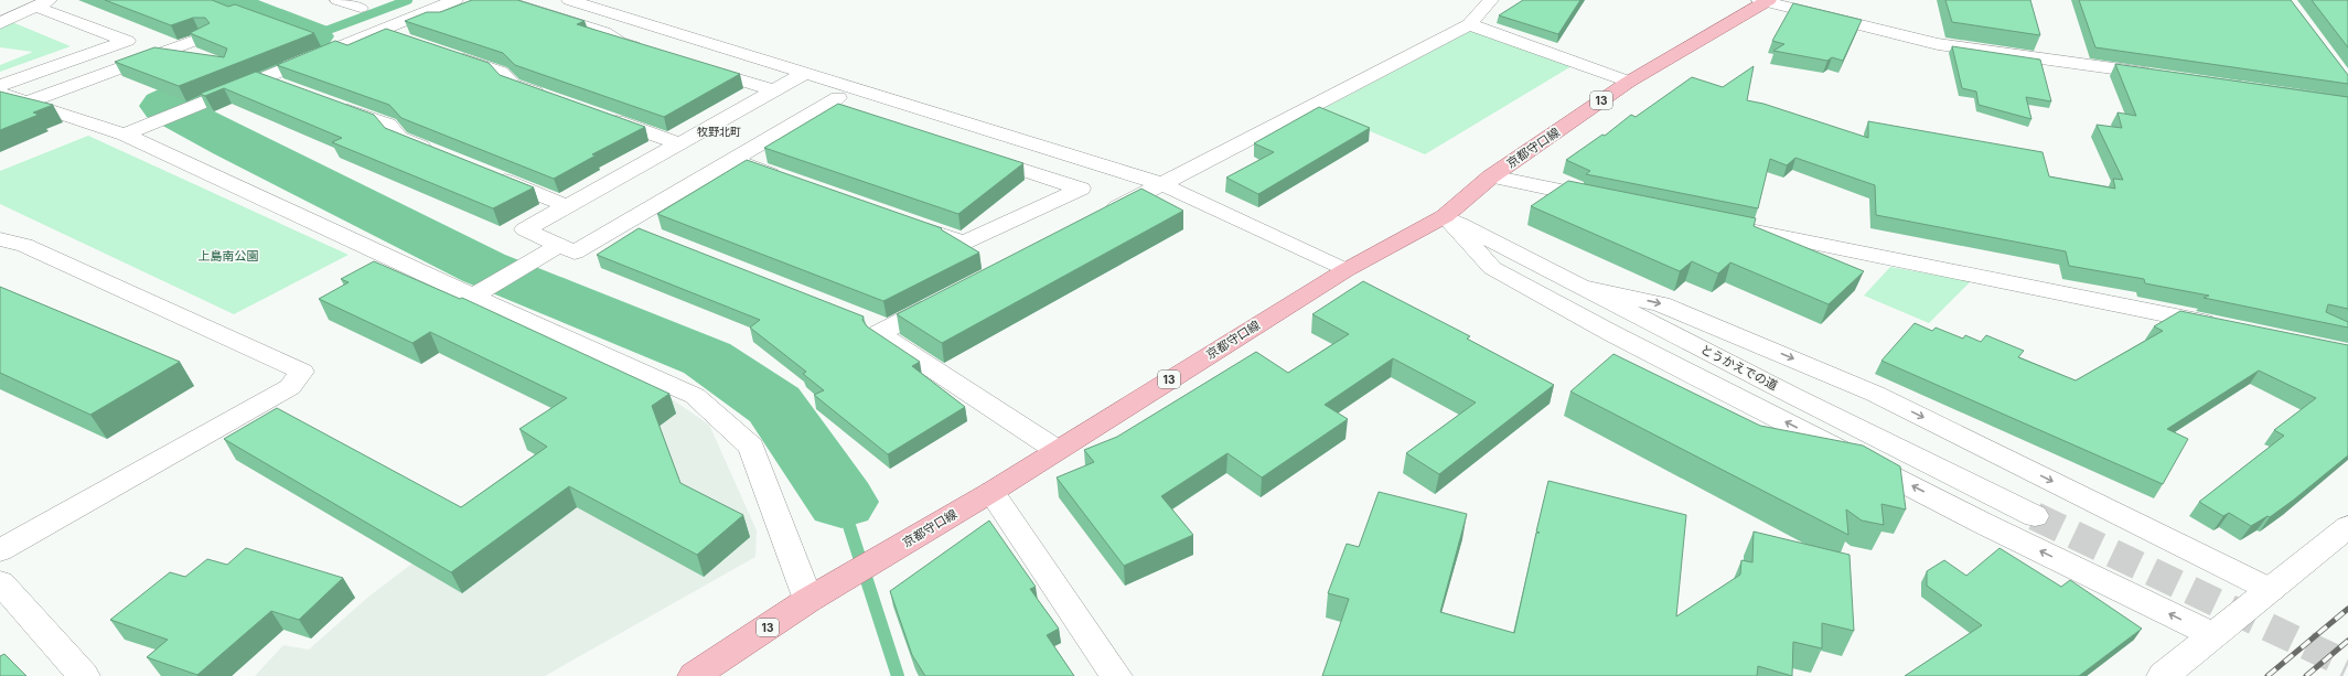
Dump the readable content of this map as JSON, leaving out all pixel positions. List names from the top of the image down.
{
  "streets": {
    "main road": ["13", "京都守口線"],
    "street": ["とうかえでの道"]
  },
  "crossings": [
    ["京都守口線", "とうかえでの道"]
  ],
  "districts": ["牧野北町"],
  "parks": ["上島南公園"]
}
